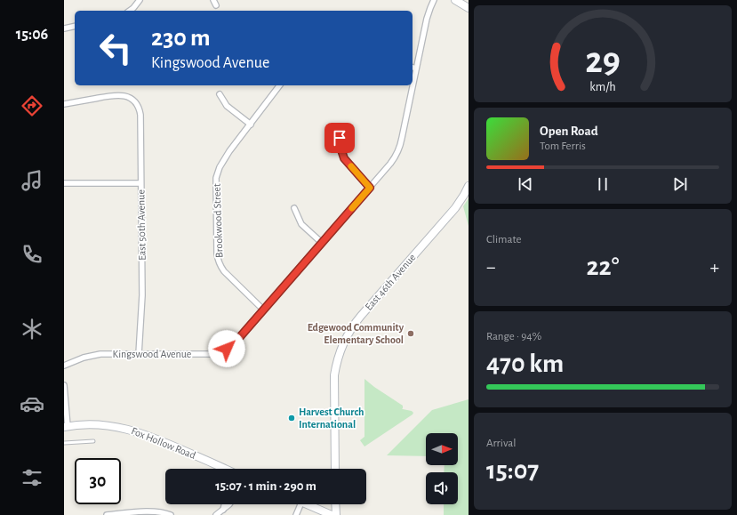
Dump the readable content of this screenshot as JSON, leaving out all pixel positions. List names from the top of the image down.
{
  "streets": {
    "street": [
      "Brookwood Street",
      "East 50th Avenue",
      "East 46th Avenue",
      "Kingswood Avenue",
      "Fox Hollow Road"
    ]
  },
  "crossings": [
    ["Brookwood Street", "Kingswood Avenue"],
    ["East 50th Avenue", "Kingswood Avenue"]
  ],
  "places": ["Edgewood Community Elementary School", "Harvest Church International"],
  "north": "right",
  "page": {
    "tabs": "15:06",
    "turn": ["230 m", "Kingswood Avenue"],
    "song": ["Open Road", "Tom Ferris"],
    "tile": [
      "Climate",
      ["Range · 94%", "470 km"],
      ["Arrival", "15:07"]
    ],
    "heat": ["−", "22°", "+"],
    "limit": "30",
    "trip": "15:07 · 1 min · 290 m",
    "gauge": ["29", "km/h"]
  }
}
